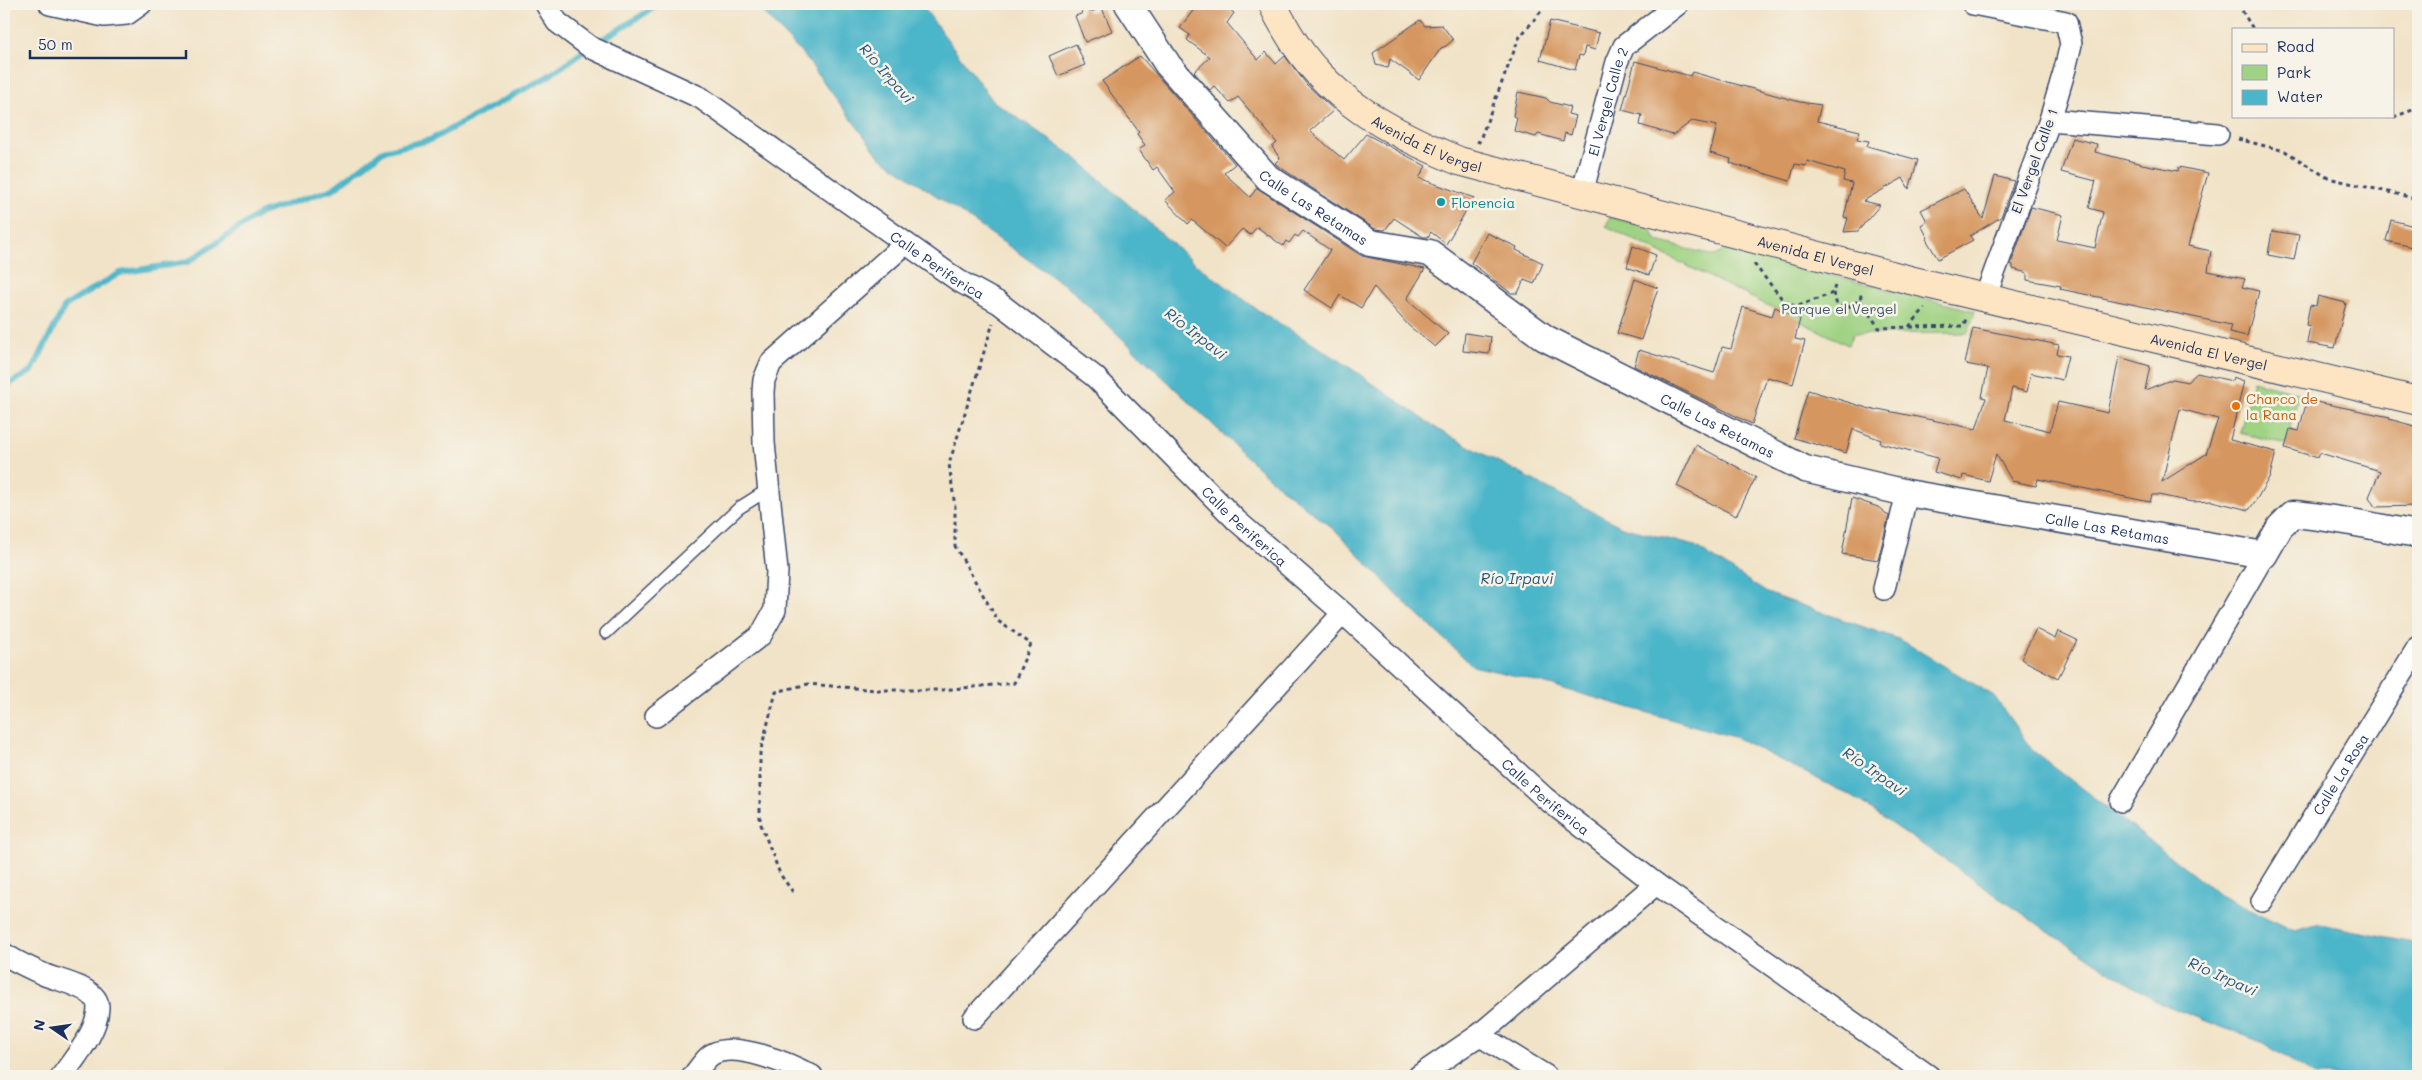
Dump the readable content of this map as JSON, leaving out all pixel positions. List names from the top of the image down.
{
  "streets": {
    "main road": ["Avenida El Vergel"],
    "street": [
      "El Vergel Calle 2",
      "El Vergel Calle 1",
      "Calle Las Retamas",
      "Calle Periferica",
      "Calle La Rosa"
    ]
  },
  "crossings": [
    ["El Vergel Calle 2", "Avenida El Vergel"],
    ["Avenida El Vergel", "El Vergel Calle 1"]
  ],
  "water": ["Río Irpavi"],
  "parks": ["Parque el Vergel"],
  "places": ["Florencia", "Charco de la Rana"],
  "legend": ["Road", "Park", "Water"],
  "scale_bar": "50 m",
  "north": "left"
}
